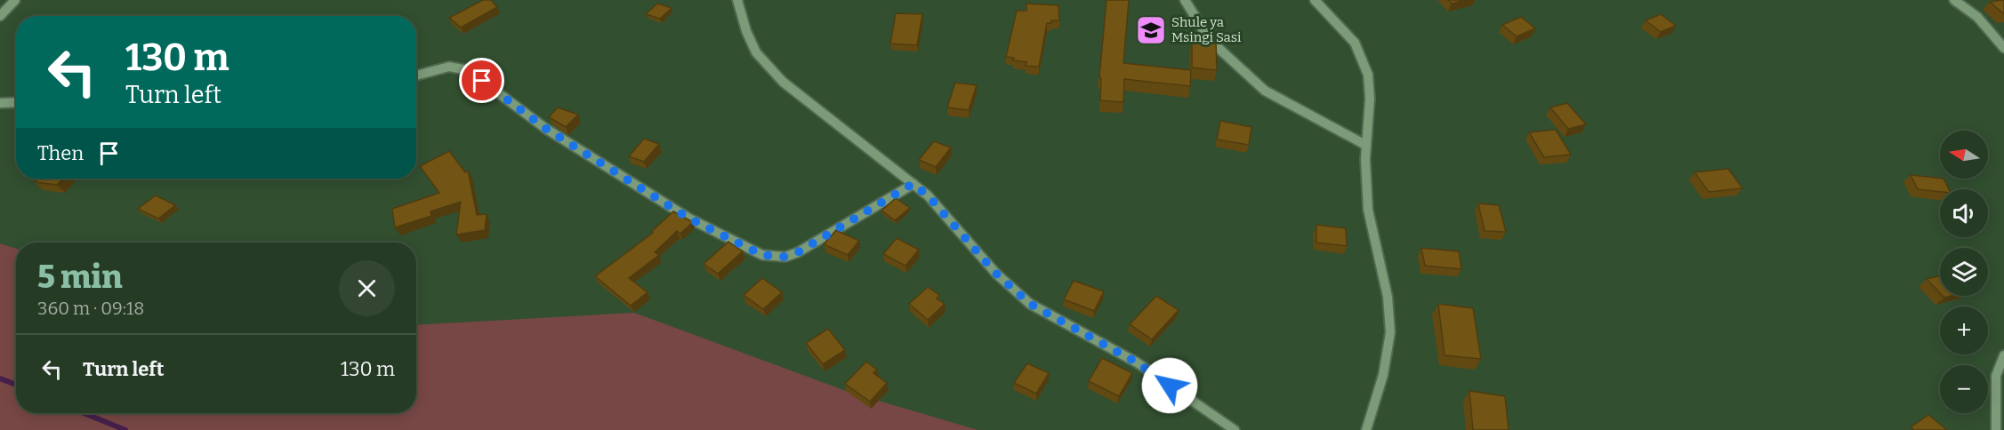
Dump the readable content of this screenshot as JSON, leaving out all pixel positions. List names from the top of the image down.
{
  "places": {
    "school or university": ["Shule ya Msingi Sasi"]
  },
  "north": "left",
  "page": {
    "turn": ["130 m", "Turn left"],
    "then": "Then",
    "map_buttons": ["+", "−"],
    "heading": ["5 min", "360 m · 09:18"],
    "list": [
      {
        "name": "Turn left",
        "value": "130 m"
      }
    ]
  }
}
